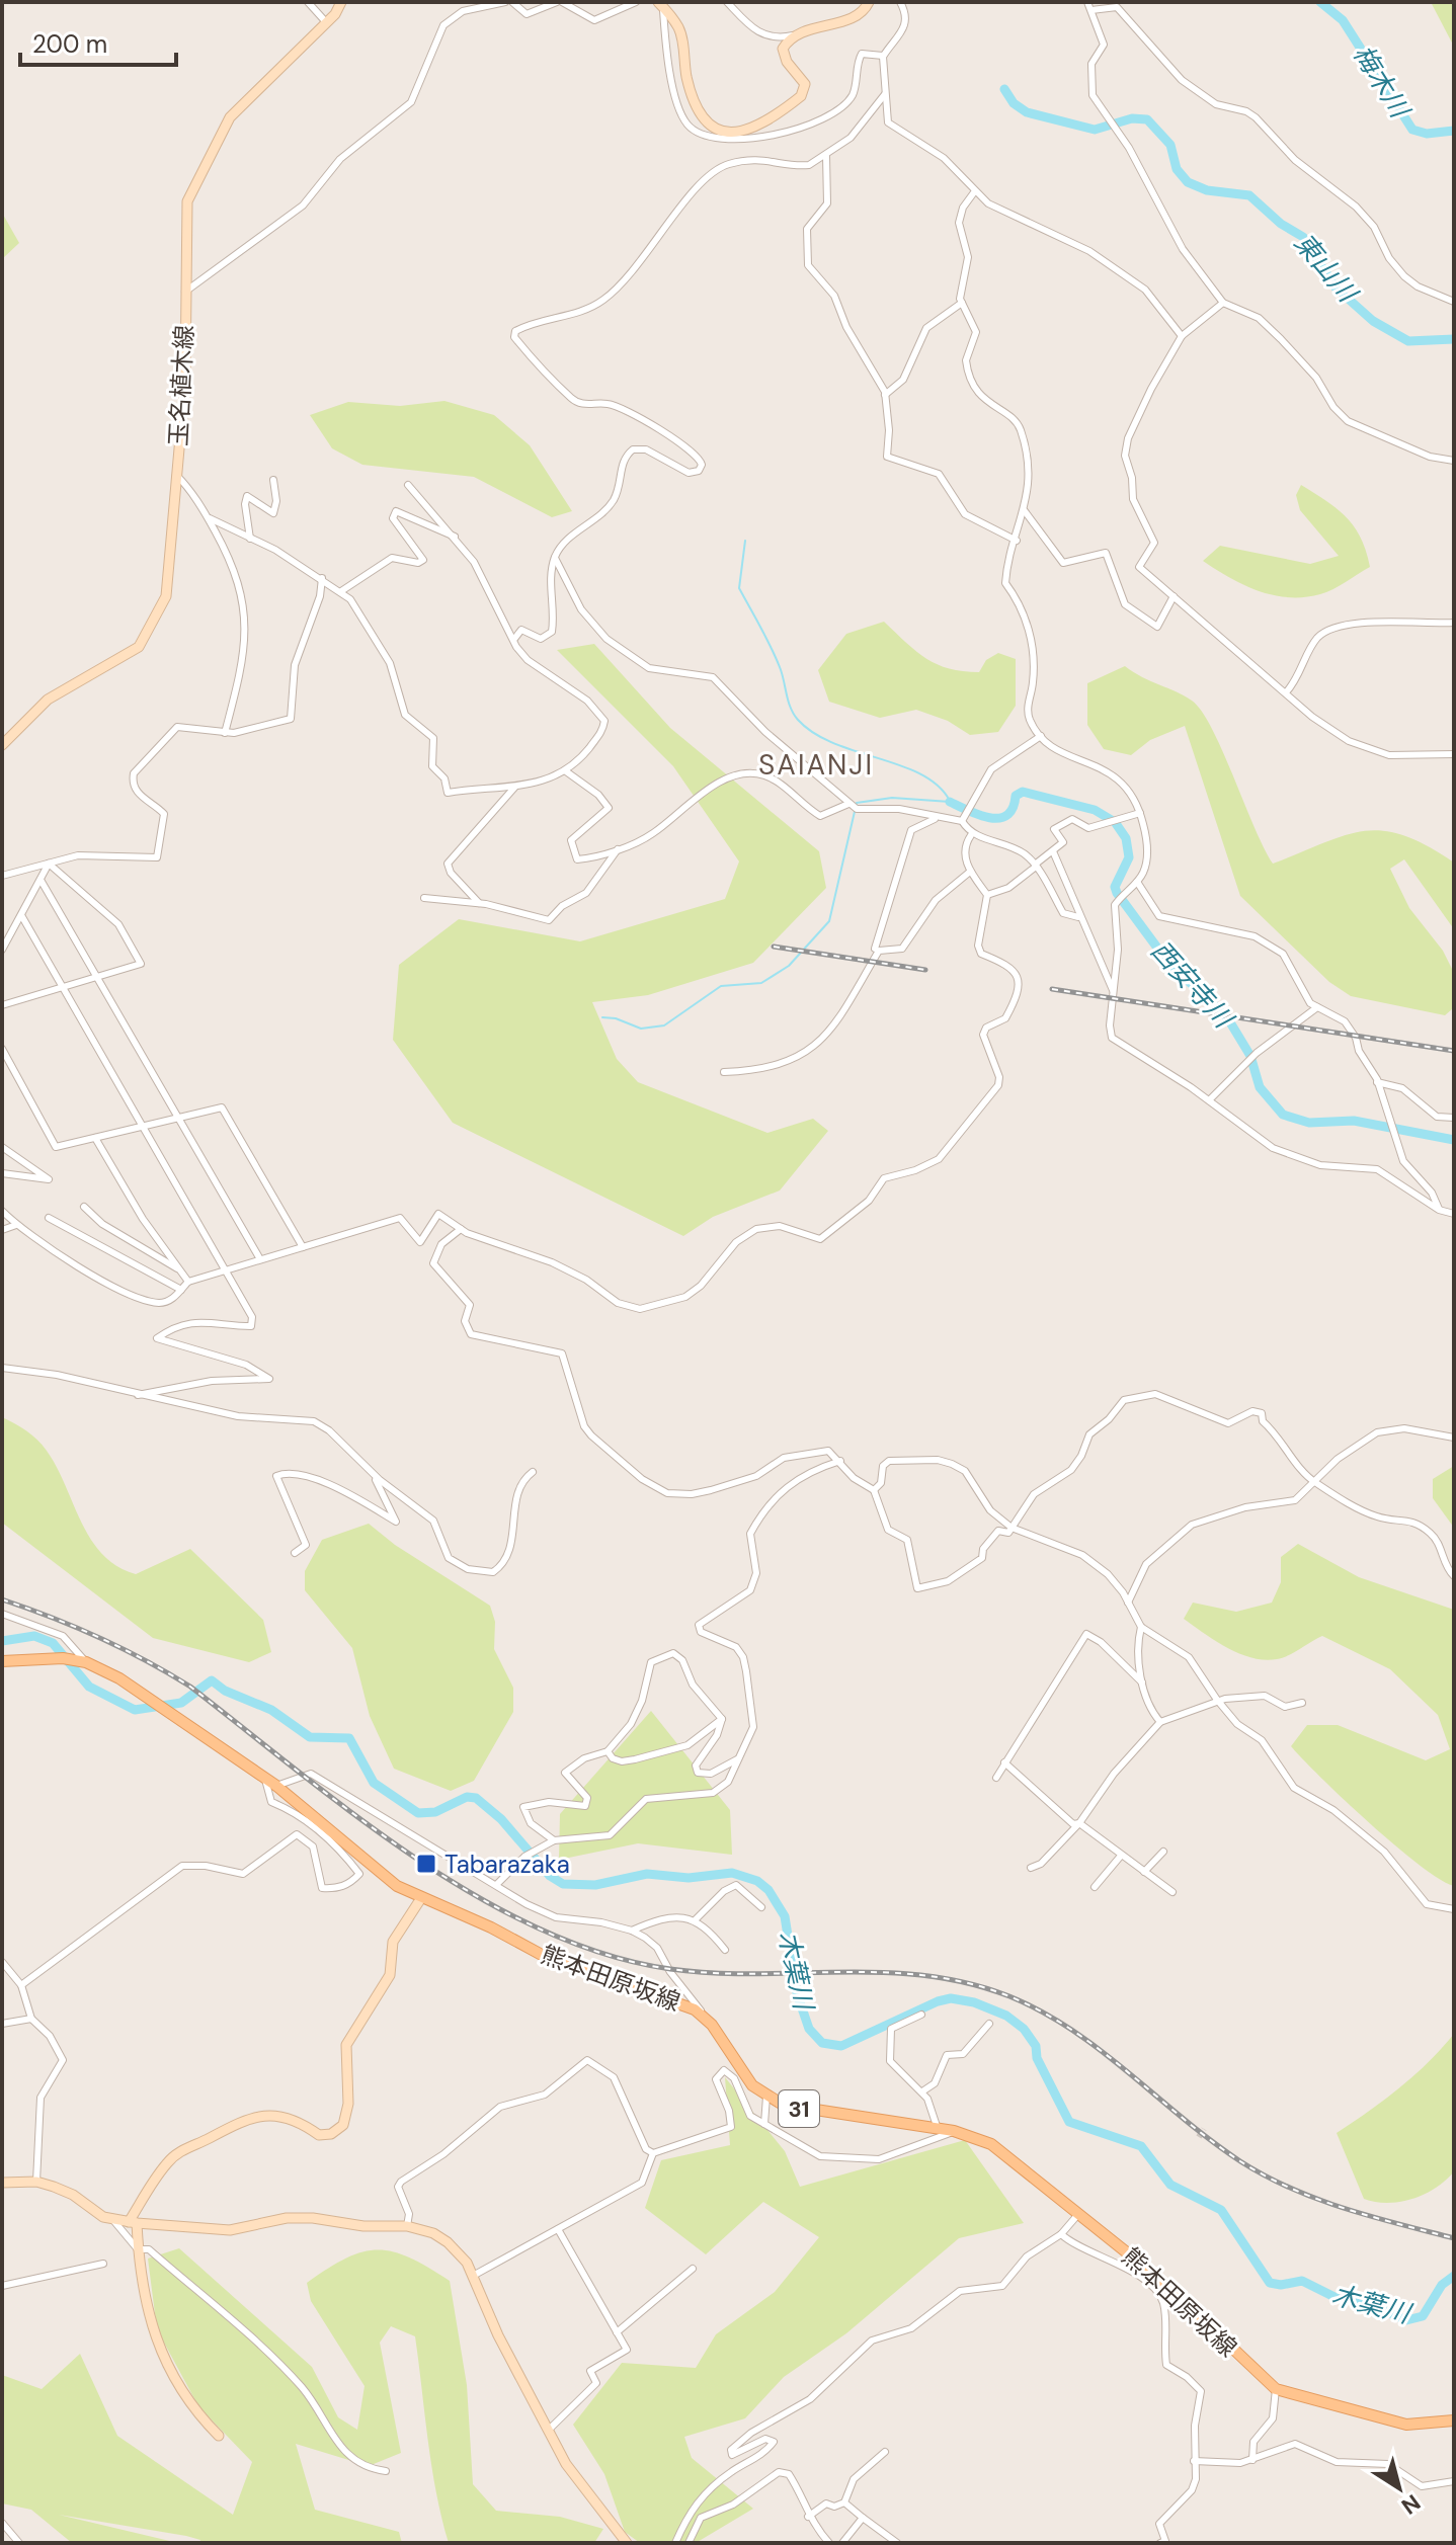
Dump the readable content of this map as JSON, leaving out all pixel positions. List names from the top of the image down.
{
  "streets": {
    "main road": ["熊本田原坂線", "31"],
    "street": ["玉名植木線"]
  },
  "districts": ["SAIANJI"],
  "water": [
    "梅木川",
    "東山川",
    "西安寺川",
    "木葉川"
  ],
  "places": {
    "transit": ["Tabarazaka"]
  },
  "scale_bar": "200 m",
  "north": "bottom right"
}
